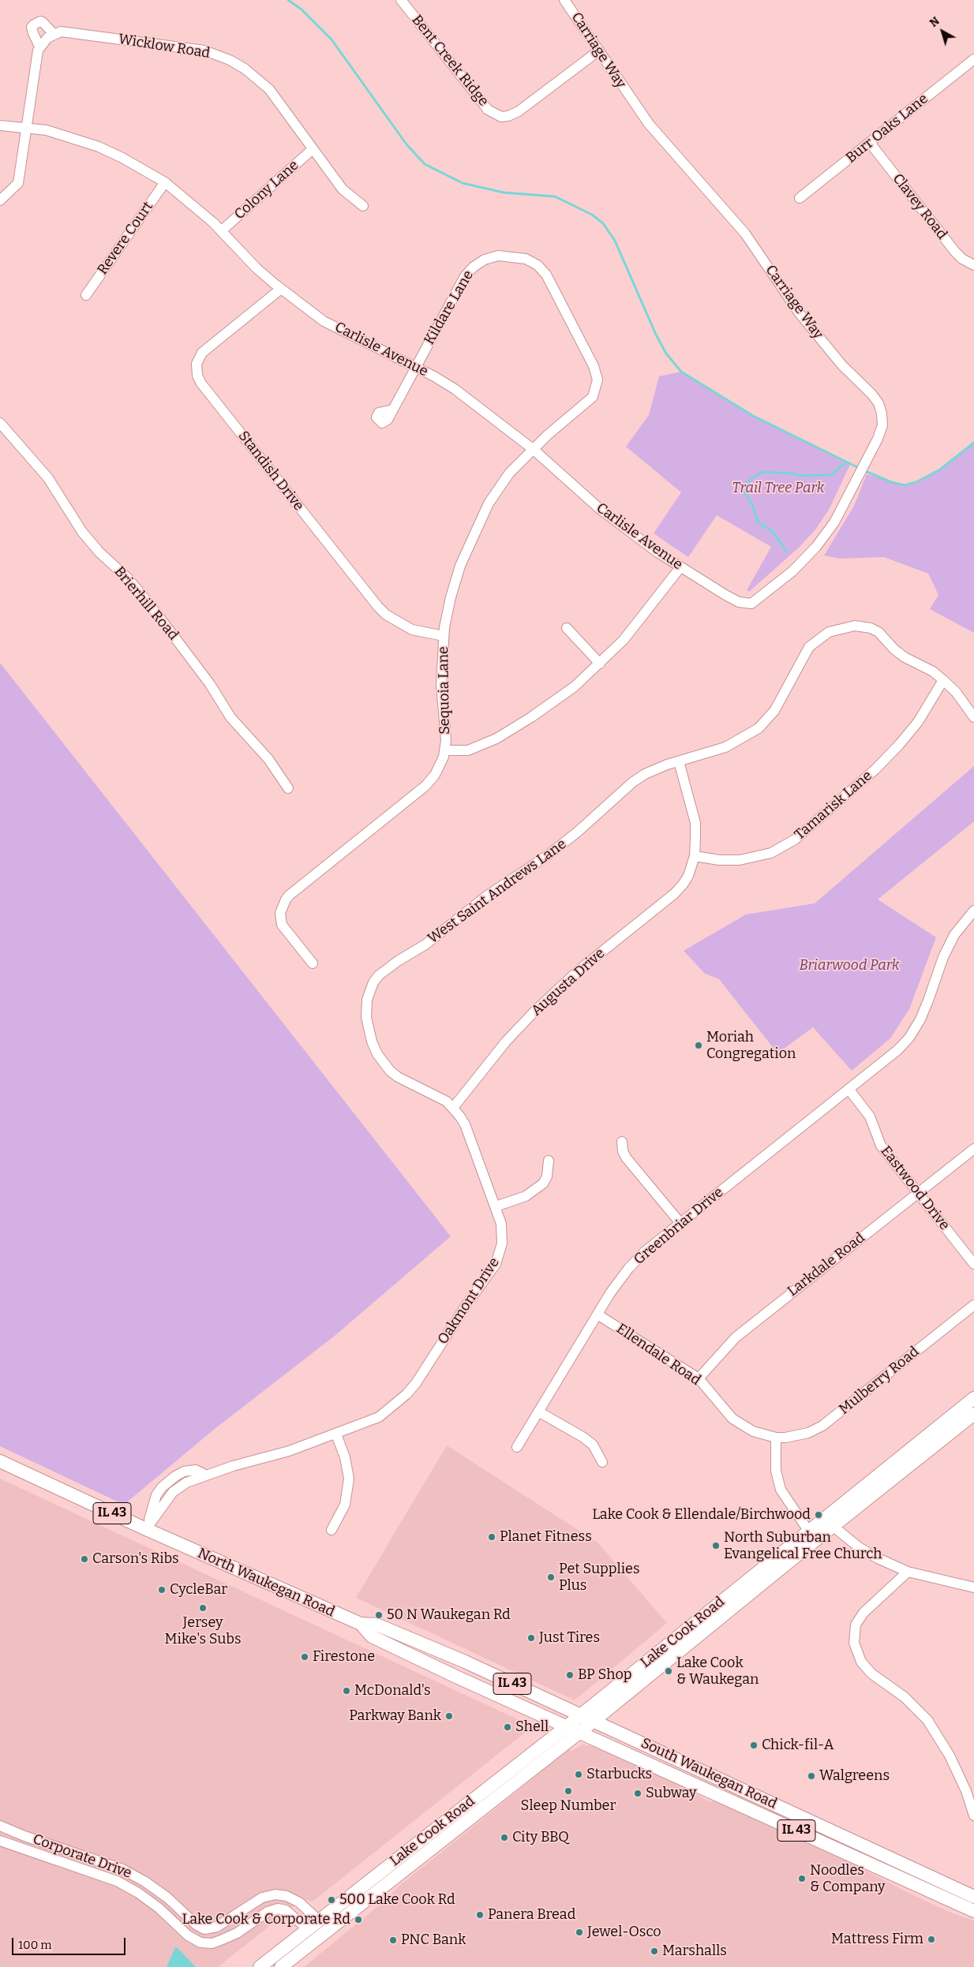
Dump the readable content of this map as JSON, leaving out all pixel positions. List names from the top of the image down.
{
  "streets": {
    "main road": [
      "IL 43",
      "North Waukegan Road",
      "Lake Cook Road",
      "South Waukegan Road"
    ],
    "street": [
      "Wicklow Road",
      "Carriage Way",
      "Bent Creek Ridge",
      "Burr Oaks Lane",
      "Colony Lane",
      "Clavey Road",
      "Revere Court",
      "Kildare Lane",
      "Carlisle Avenue",
      "Standish Drive",
      "Brierhill Road",
      "Sequoia Lane",
      "Tamarisk Lane",
      "West Saint Andrews Lane",
      "Augusta Drive",
      "Eastwood Drive",
      "Greenbriar Drive",
      "Larkdale Road",
      "Oakmont Drive",
      "Ellendale Road",
      "Mulberry Road",
      "Corporate Drive"
    ]
  },
  "crossings": [
    ["Wicklow Road", "Colony Lane"],
    ["Carriage Way", "Bent Creek Ridge"],
    ["Carriage Way", "Carlisle Avenue"],
    ["Burr Oaks Lane", "Clavey Road"],
    ["Colony Lane", "Carlisle Avenue"],
    ["Revere Court", "Carlisle Avenue"],
    ["Kildare Lane", "Carlisle Avenue"],
    ["Kildare Lane", "Sequoia Lane"],
    ["Carlisle Avenue", "Standish Drive"],
    ["Carlisle Avenue", "Sequoia Lane"],
    ["Standish Drive", "Sequoia Lane"],
    ["Tamarisk Lane", "West Saint Andrews Lane"],
    ["Tamarisk Lane", "Augusta Drive"],
    ["West Saint Andrews Lane", "Oakmont Drive"],
    ["Augusta Drive", "Oakmont Drive"],
    ["Eastwood Drive", "Greenbriar Drive"],
    ["Eastwood Drive", "Larkdale Road"],
    ["Greenbriar Drive", "Ellendale Road"],
    ["Larkdale Road", "Ellendale Road"],
    ["Oakmont Drive", "North Waukegan Road"],
    ["Ellendale Road", "Mulberry Road"],
    ["IL 43", "North Waukegan Road"],
    ["IL 43", "Lake Cook Road"],
    ["IL 43", "South Waukegan Road"],
    ["North Waukegan Road", "Lake Cook Road"],
    ["Lake Cook Road", "South Waukegan Road"],
    ["Lake Cook Road", "Corporate Drive"]
  ],
  "parks": ["Trail Tree Park", "Briarwood Park"],
  "places": [
    "Moriah Congregation",
    "Lake Cook & Ellendale/Birchwood",
    "Planet Fitness",
    "North Suburban Evangelical Free Church",
    "Carson's Ribs",
    "Pet Supplies Plus",
    "CycleBar",
    "Jersey Mike's Subs",
    "50 N Waukegan Rd",
    "Just Tires",
    "Firestone",
    "Lake Cook & Waukegan",
    "BP Shop",
    "McDonald's",
    "Parkway Bank",
    "Shell",
    "Chick-fil-A",
    "Starbucks",
    "Walgreens",
    "Sleep Number",
    "Subway",
    "City BBQ",
    "Noodles & Company",
    "500 Lake Cook Rd",
    "Panera Bread",
    "Lake Cook & Corporate Rd",
    "Jewel-Osco",
    "Mattress Firm",
    "PNC Bank",
    "Marshalls"
  ],
  "scale_bar": "100 m",
  "north": "top left"
}
